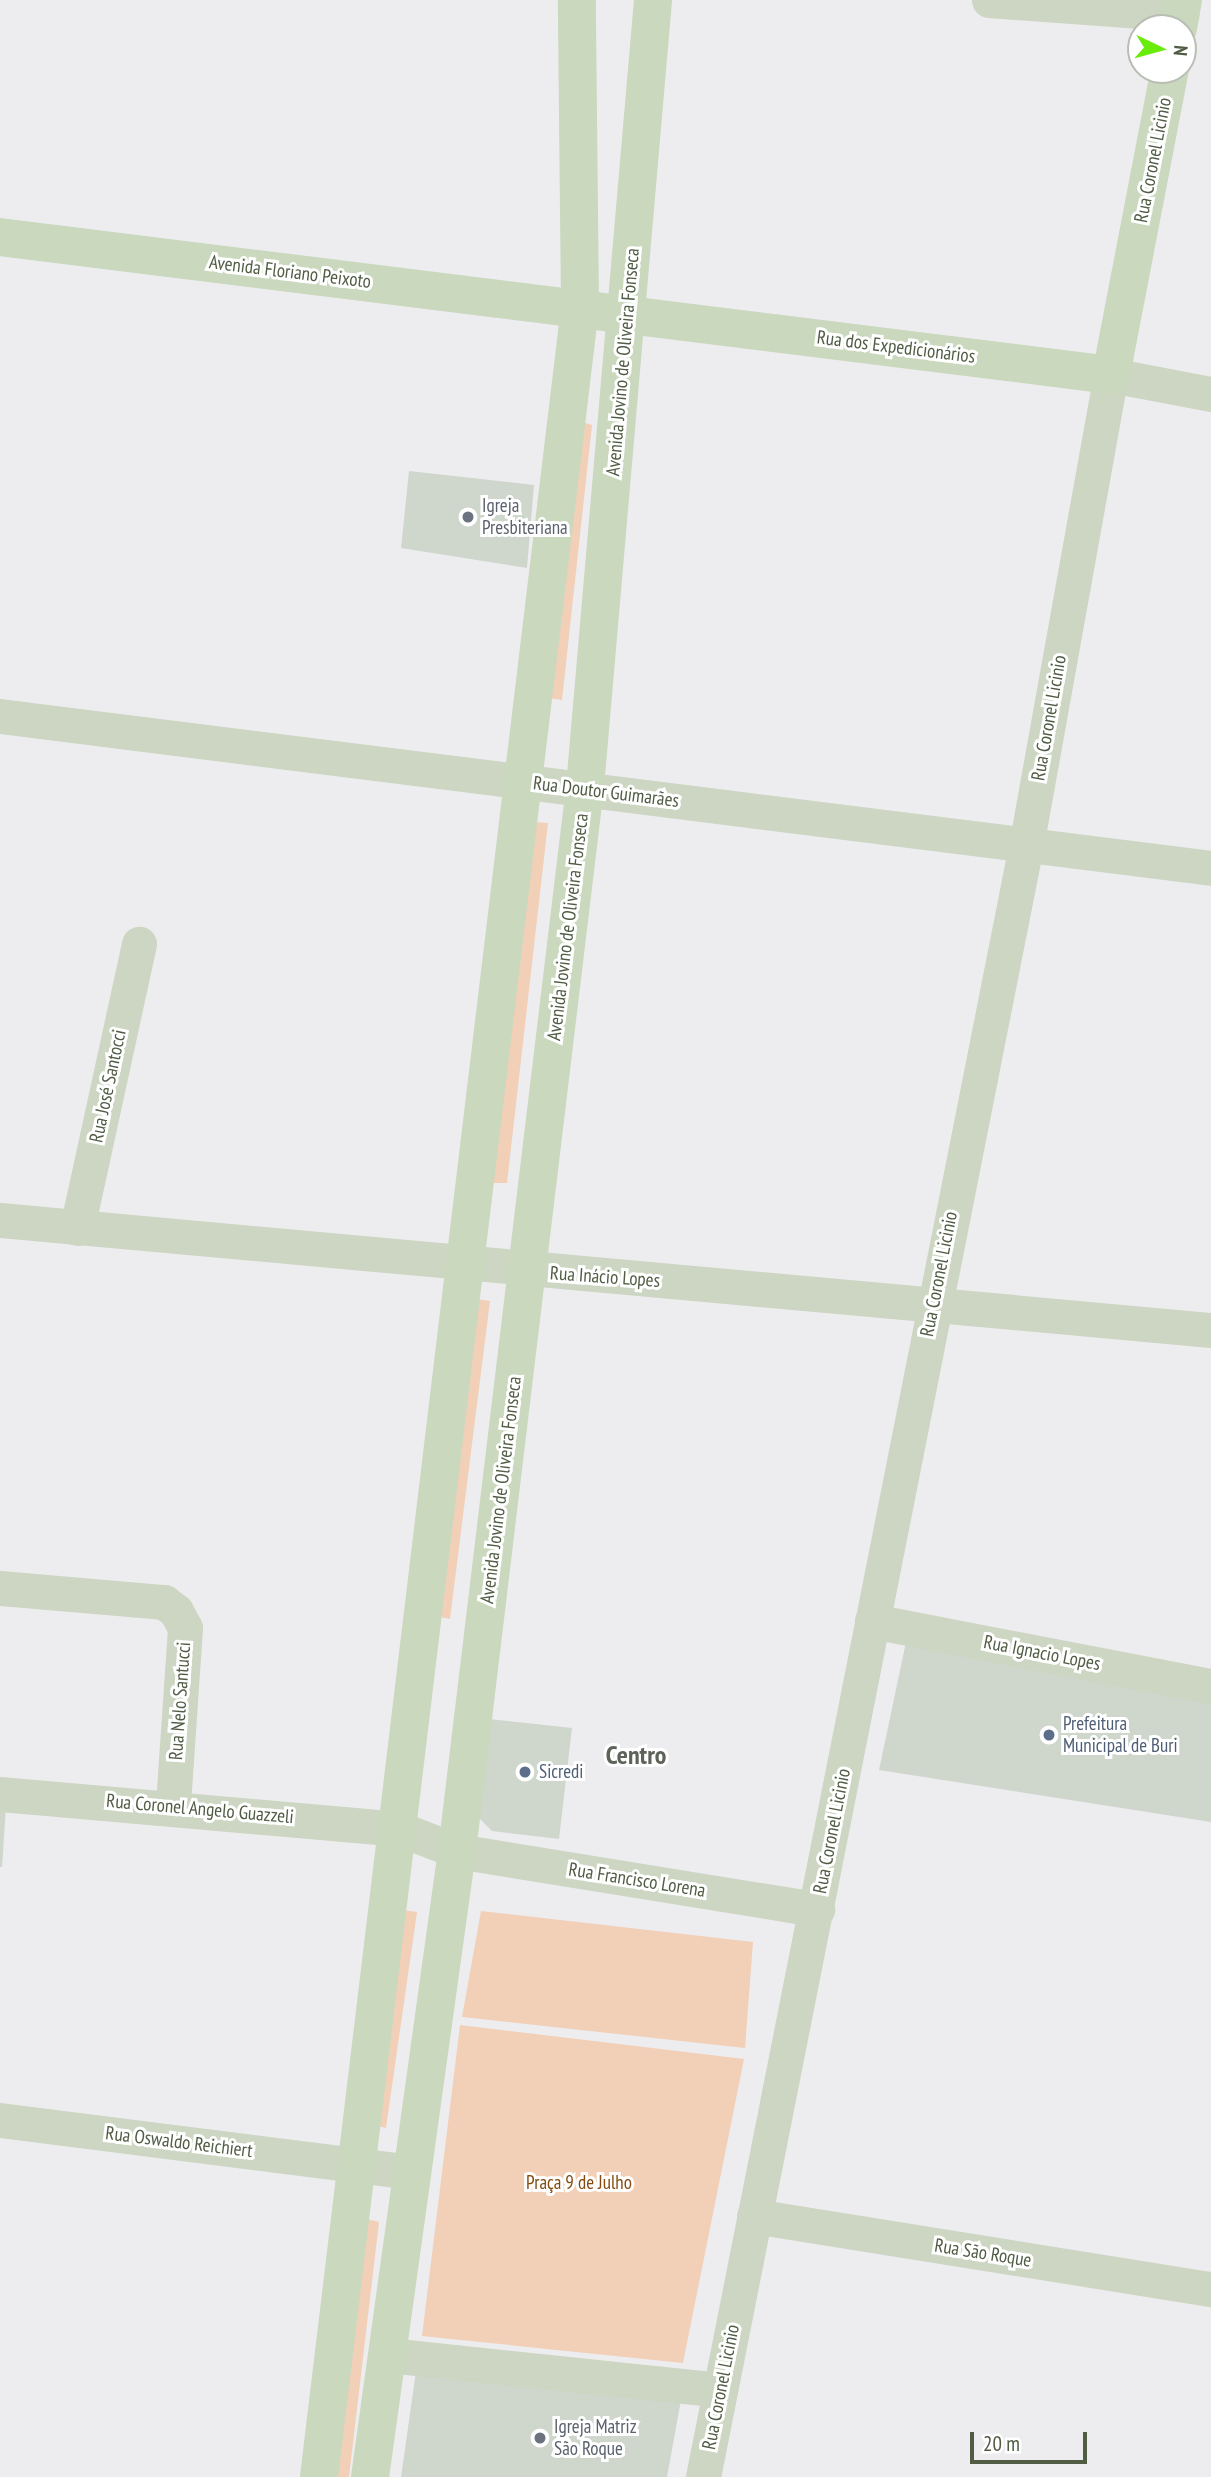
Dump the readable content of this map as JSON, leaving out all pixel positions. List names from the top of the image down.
{
  "streets": {
    "main road": [
      "Rua Coronel Licinio",
      "Avenida Floriano Peixoto",
      "Rua dos Expedicionários",
      "Avenida Jovino de Oliveira Fonseca"
    ],
    "street": [
      "Rua Doutor Guimarães",
      "Rua José Santocci",
      "Rua Inácio Lopes",
      "Rua Ignacio Lopes",
      "Rua Nelo Santucci",
      "Rua Coronel Angelo Guazzeli",
      "Rua Francisco Lorena",
      "Rua Oswaldo Reichiert",
      "Rua São Roque"
    ]
  },
  "crossings": [
    ["Rua Coronel Licinio", "Rua dos Expedicionários"],
    ["Rua Coronel Licinio", "Rua Doutor Guimarães"],
    ["Rua Coronel Licinio", "Rua Inácio Lopes"],
    ["Rua Coronel Licinio", "Rua Ignacio Lopes"],
    ["Rua Coronel Licinio", "Rua Francisco Lorena"],
    ["Rua Coronel Licinio", "Rua São Roque"],
    ["Avenida Floriano Peixoto", "Rua dos Expedicionários"],
    ["Rua dos Expedicionários", "Avenida Jovino de Oliveira Fonseca"],
    ["Avenida Jovino de Oliveira Fonseca", "Rua Doutor Guimarães"],
    ["Avenida Jovino de Oliveira Fonseca", "Rua Inácio Lopes"],
    ["Avenida Jovino de Oliveira Fonseca", "Rua Coronel Angelo Guazzeli"],
    ["Avenida Jovino de Oliveira Fonseca", "Rua Francisco Lorena"],
    ["Rua José Santocci", "Rua Inácio Lopes"],
    ["Rua Nelo Santucci", "Rua Coronel Angelo Guazzeli"],
    ["Rua Coronel Angelo Guazzeli", "Rua Francisco Lorena"]
  ],
  "districts": ["Centro"],
  "parks": ["Praça 9 de Julho"],
  "places": [
    "Igreja Presbiteriana",
    "Prefeitura Municipal de Buri",
    "Sicredi",
    "Igreja Matriz São Roque"
  ],
  "scale_bar": "20 m",
  "north": "right"
}
